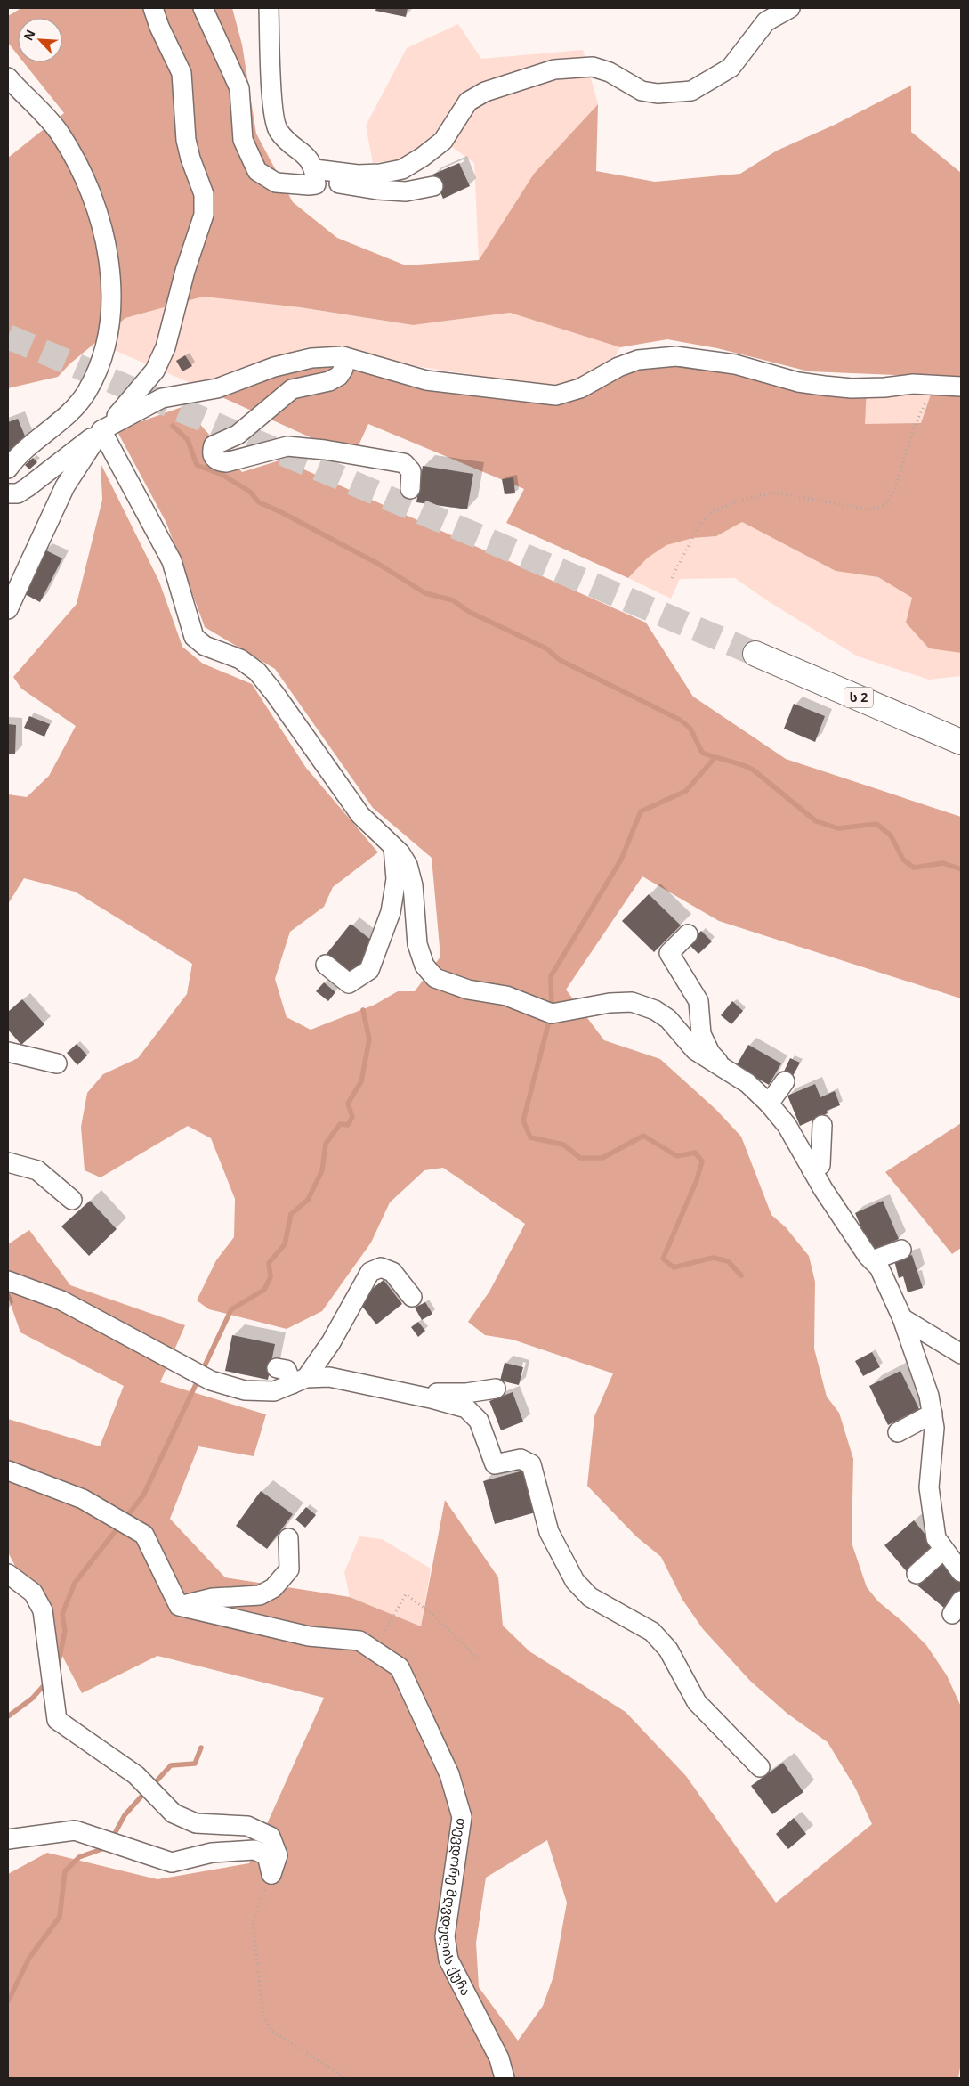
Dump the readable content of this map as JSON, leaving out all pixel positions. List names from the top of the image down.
{
  "streets": {
    "highway": ["ს 2"],
    "street": ["თევდორე მღვდელის ქუჩა"]
  },
  "north": "top left"
}
